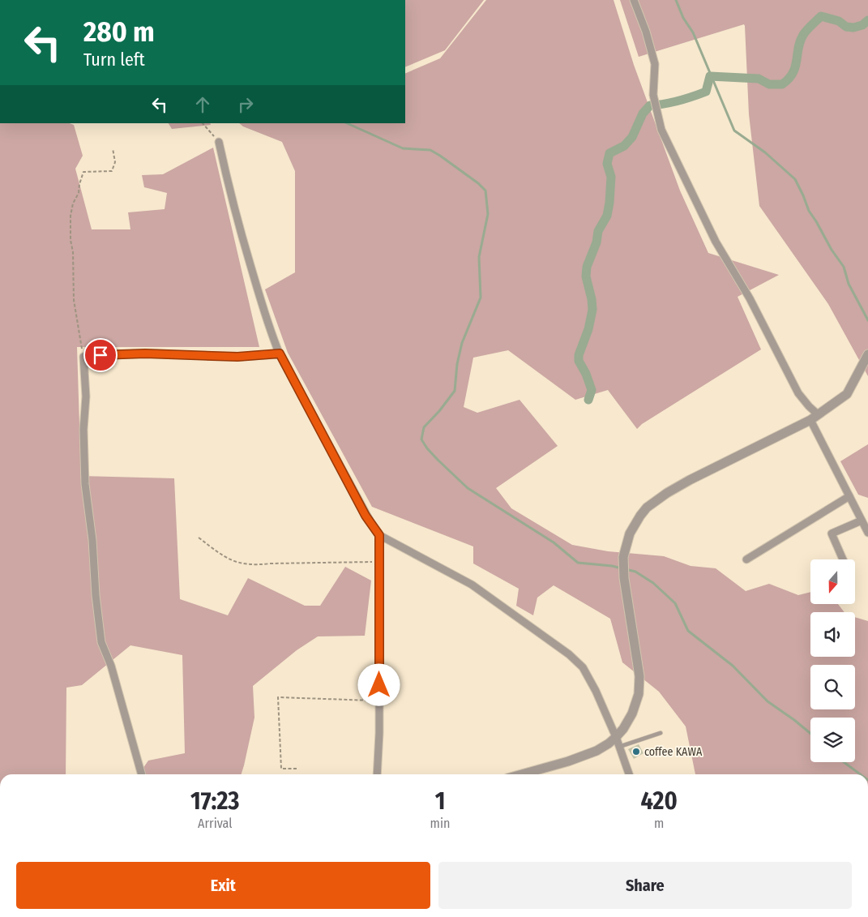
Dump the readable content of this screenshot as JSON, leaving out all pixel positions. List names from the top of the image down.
{
  "places": ["coffee KAWA"],
  "north": "bottom",
  "page": {
    "turn": ["280 m", "Turn left"],
    "eta": [
      "17:23",
      "Arrival",
      "1",
      "min",
      "420",
      "m"
    ],
    "buttons": ["Exit", "Share"]
  }
}
